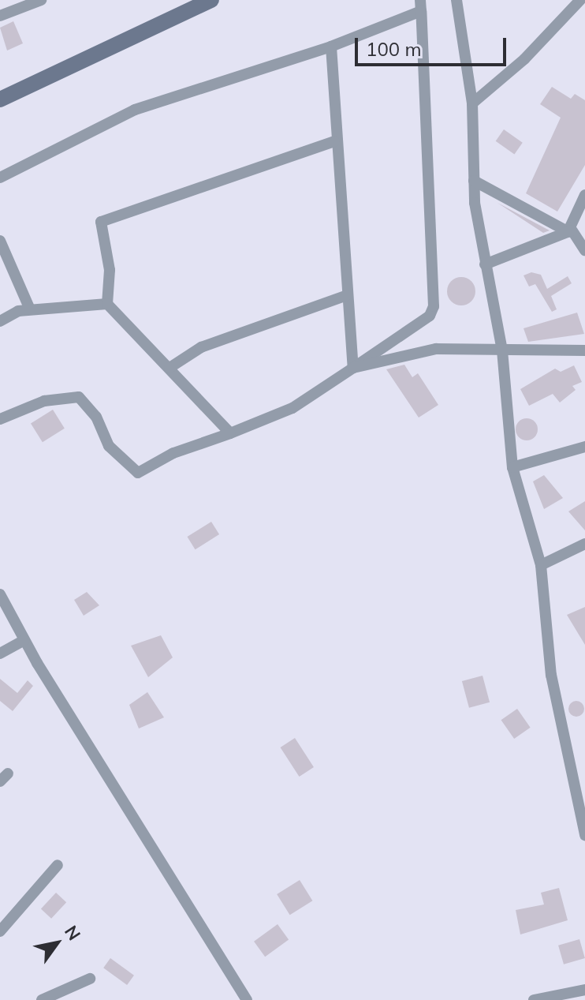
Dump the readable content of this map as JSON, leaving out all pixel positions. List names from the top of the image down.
{
  "scale_bar": "100 m",
  "north": "top right"
}
